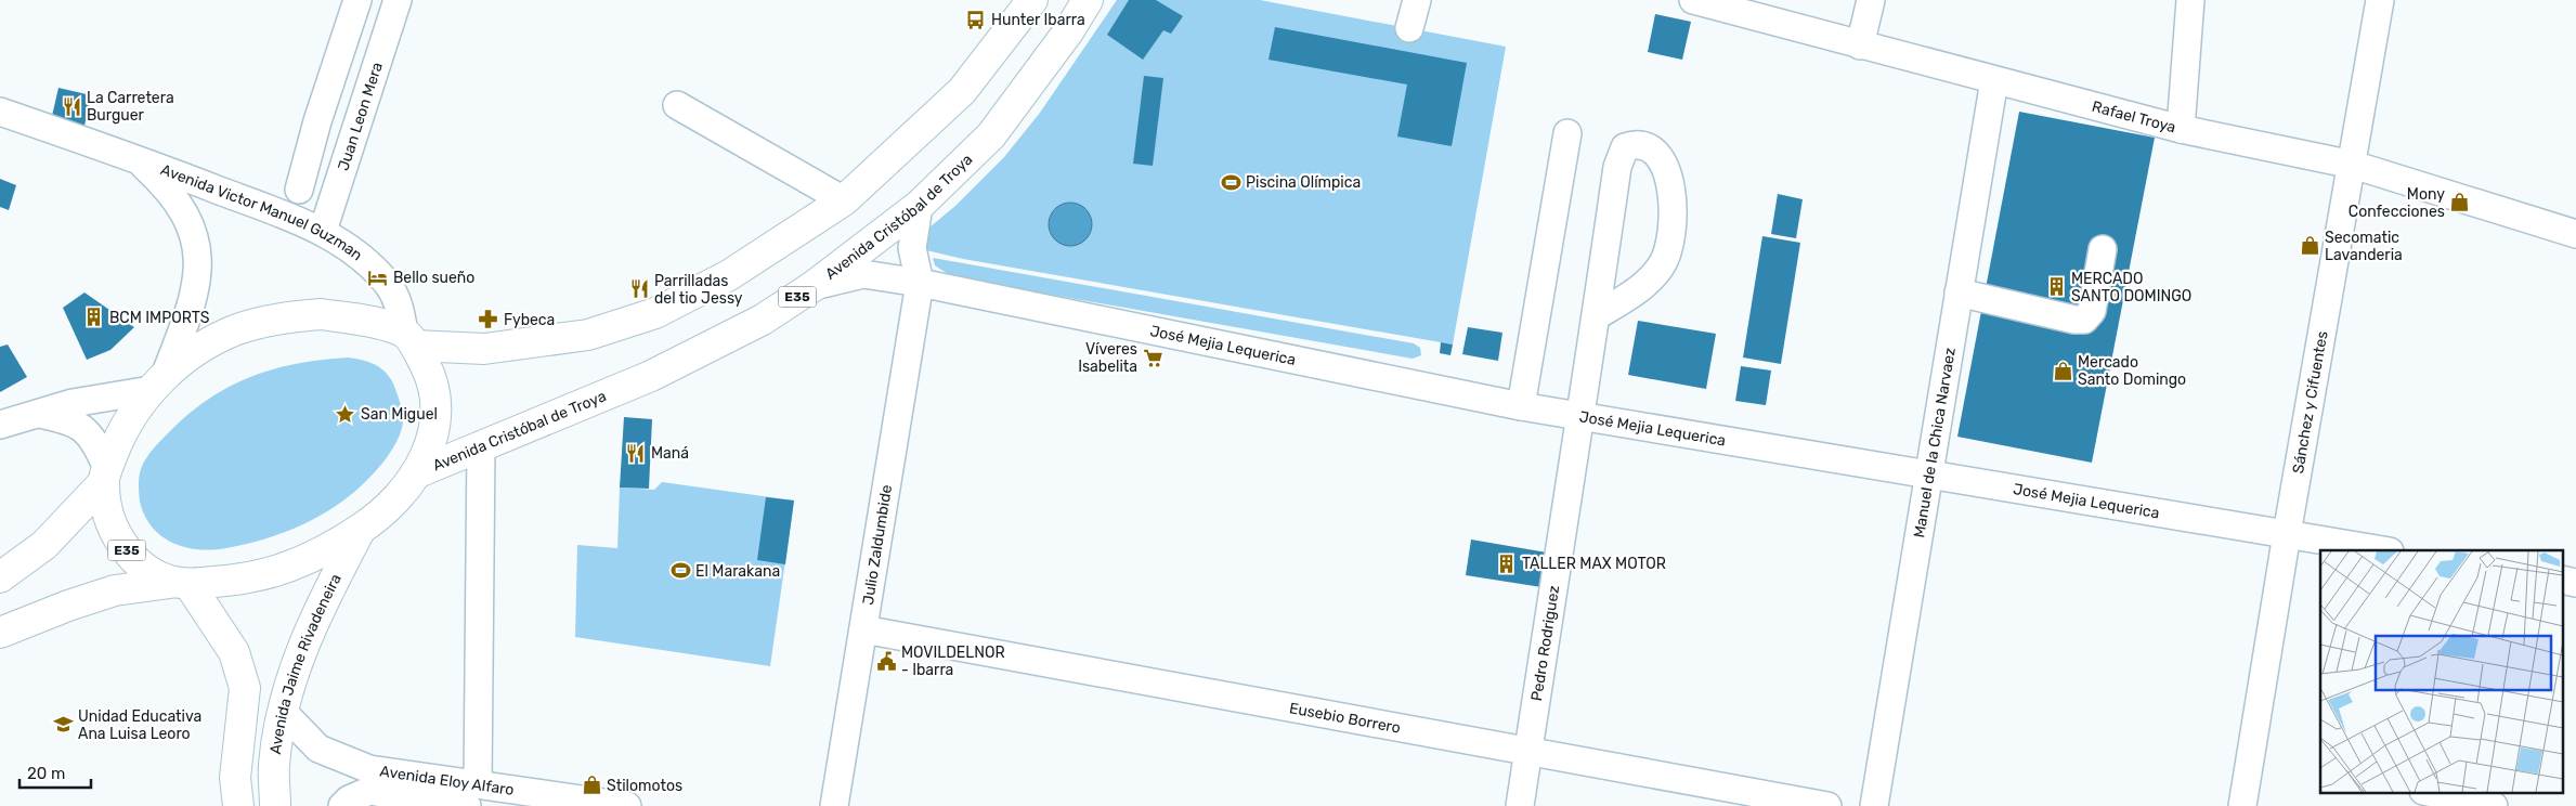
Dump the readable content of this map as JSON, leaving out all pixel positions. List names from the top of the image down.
{
  "streets": {
    "main road": ["Avenida Cristóbal de Troya", "E35", "Avenida Jaime Rivadeneira"],
    "street": [
      "Juan Leon Mera",
      "Rafael Troya",
      "Avenida Victor Manuel Guzman",
      "José Mejia Lequerica",
      "Sánchez y Cifuentes",
      "Manuel de la Chica Narvaez",
      "Julio Zaldumbide",
      "Pedro Rodriguez",
      "Eusebio Borrero",
      "Avenida Eloy Alfaro"
    ]
  },
  "crossings": [
    ["Juan Leon Mera", "Avenida Victor Manuel Guzman"],
    ["Rafael Troya", "Sánchez y Cifuentes"],
    ["Rafael Troya", "Manuel de la Chica Narvaez"],
    ["Avenida Victor Manuel Guzman", "E35"],
    ["Avenida Cristóbal de Troya", "E35"],
    ["Avenida Cristóbal de Troya", "José Mejia Lequerica"],
    ["E35", "Avenida Jaime Rivadeneira"],
    ["José Mejia Lequerica", "Sánchez y Cifuentes"],
    ["José Mejia Lequerica", "Manuel de la Chica Narvaez"],
    ["José Mejia Lequerica", "Julio Zaldumbide"],
    ["José Mejia Lequerica", "Pedro Rodriguez"],
    ["Julio Zaldumbide", "Eusebio Borrero"],
    ["Pedro Rodriguez", "Eusebio Borrero"],
    ["Avenida Jaime Rivadeneira", "Avenida Eloy Alfaro"]
  ],
  "places": {
    "bus stop": ["Hunter Ibarra"],
    "restaurant": ["La Carretera Burguer", "Parrilladas del tio Jessy", "Maná"],
    "sports": ["Piscina Olímpica", "El Marakana"],
    "shop": [
      "Mony Confecciones",
      "Secomatic Lavanderia",
      "Mercado Santo Domingo",
      "Stilomotos"
    ],
    "hotel": ["Bello sueño"],
    "building": ["MERCADO SANTO DOMINGO", "BCM IMPORTS", "TALLER MAX MOTOR"],
    "pharmacy": ["Fybeca"],
    "supermarket": ["Víveres Isabelita"],
    "place": ["San Miguel"],
    "public building": ["MOVILDELNOR - Ibarra"],
    "school or university": ["Unidad Educativa Ana Luisa Leoro"]
  },
  "scale_bar": "20 m"
}
